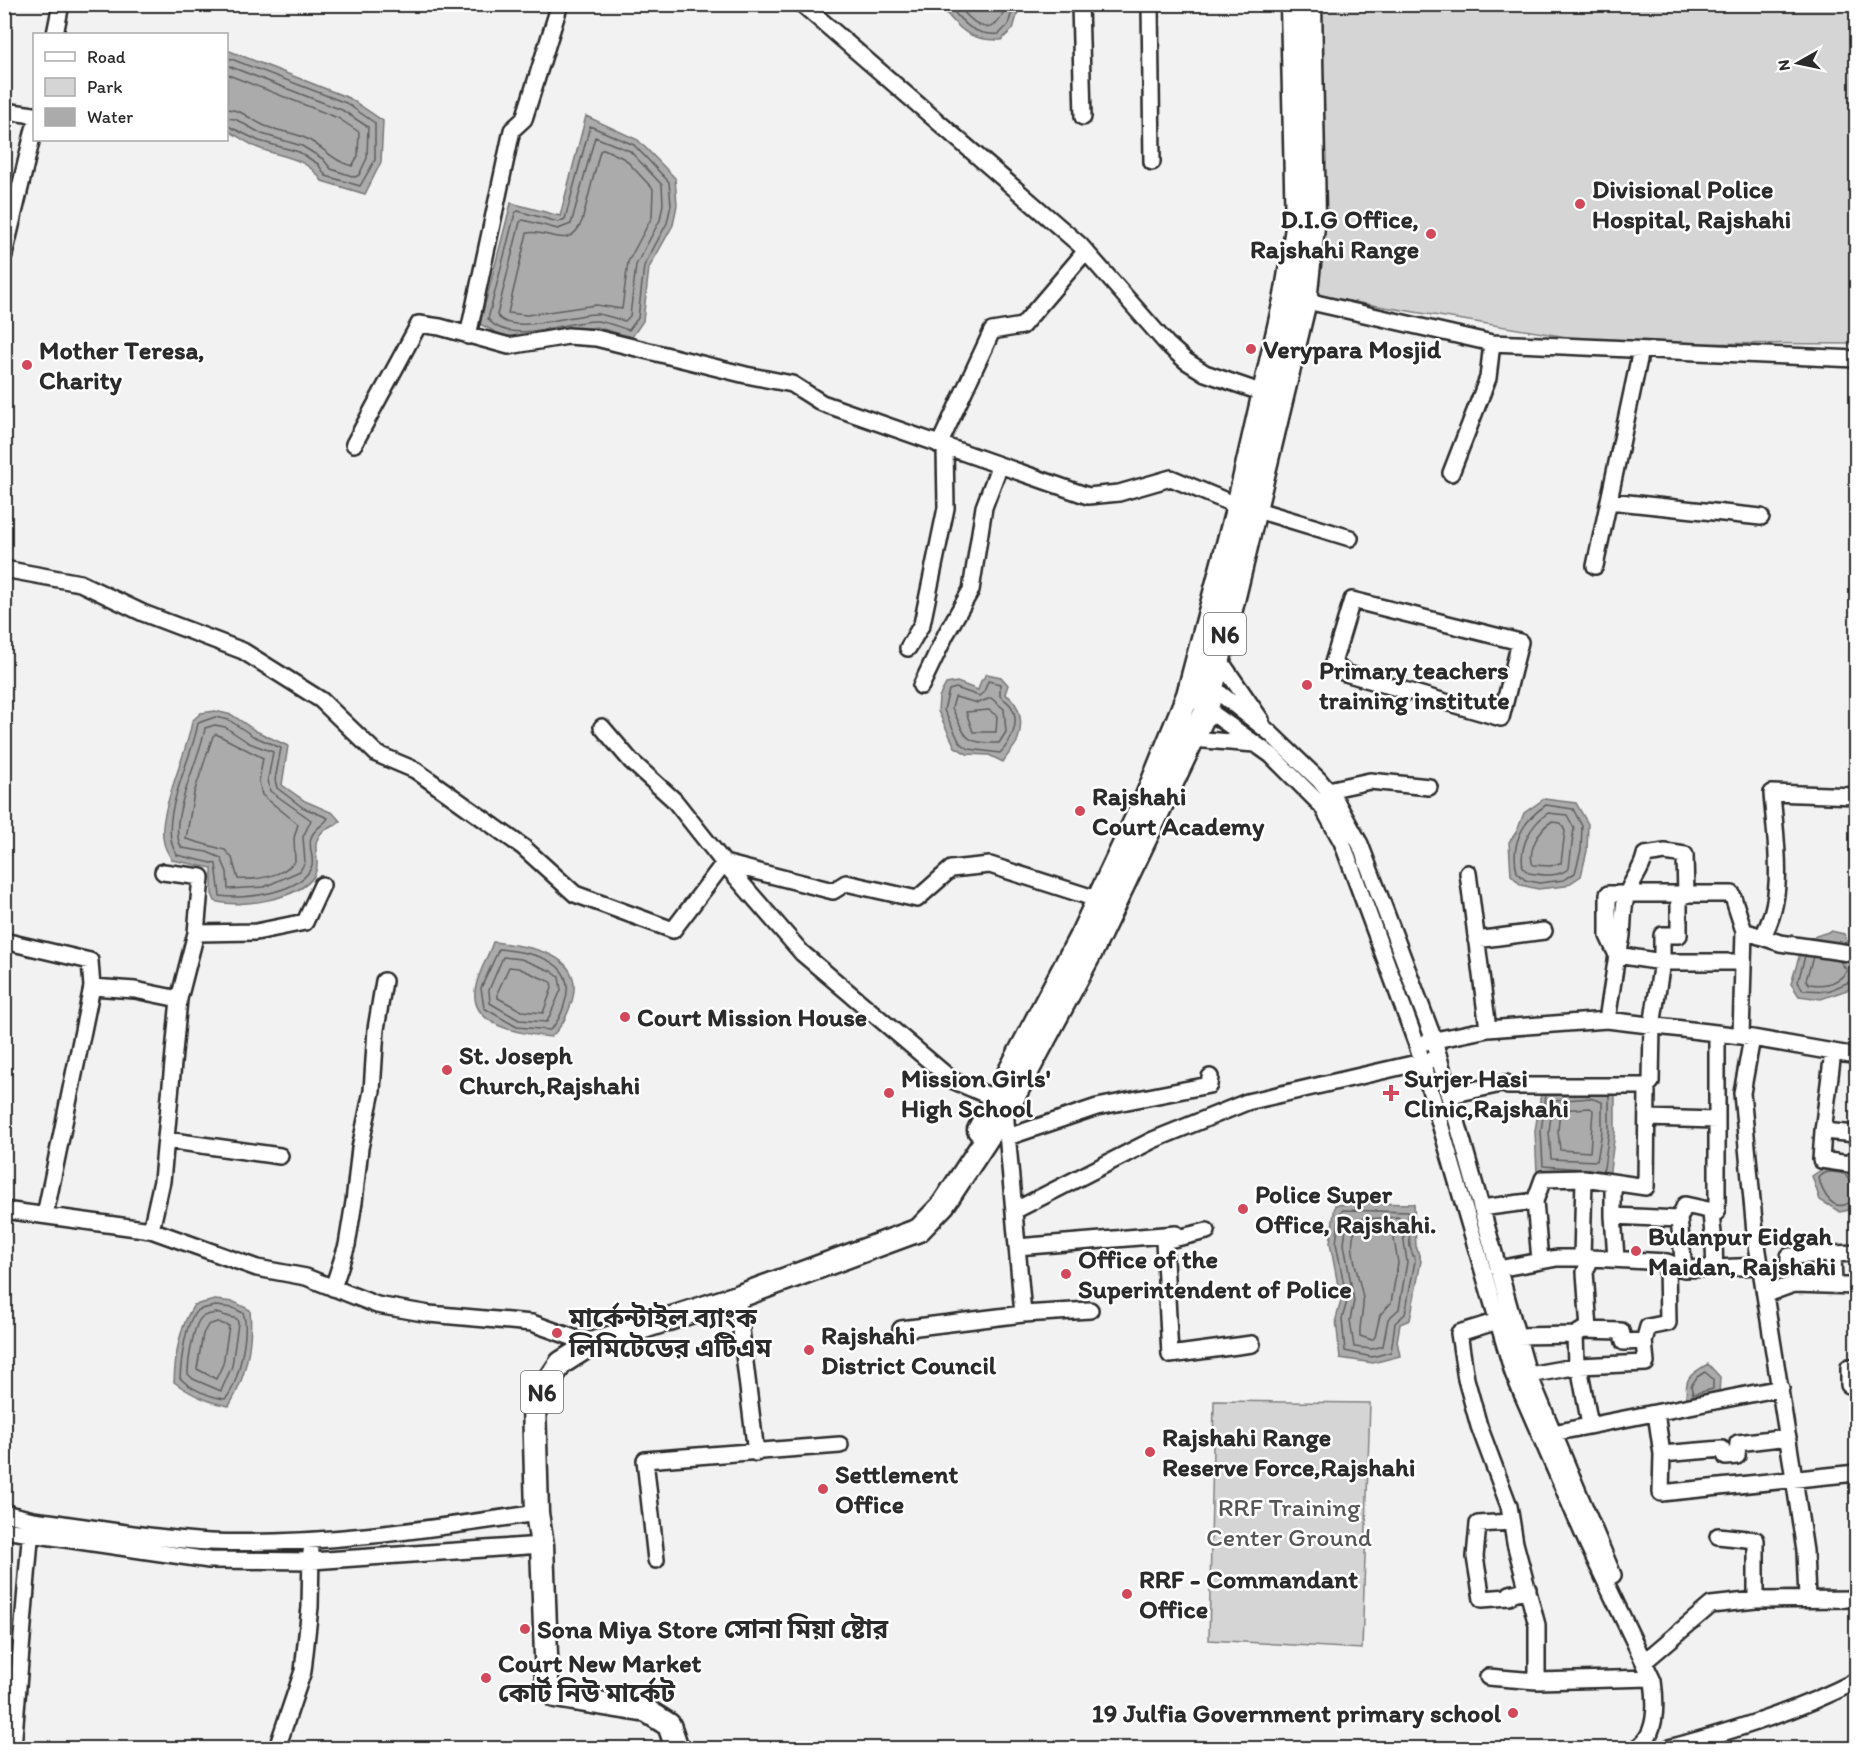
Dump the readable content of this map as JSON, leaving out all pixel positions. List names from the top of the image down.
{
  "streets": {
    "highway": ["N6"]
  },
  "parks": ["RRF Training Center Ground"],
  "places": {
    "other": [
      "Divisional Police Hospital, Rajshahi",
      "D.I.G Office, Rajshahi Range",
      "Verypara Mosjid",
      "Mother Teresa, Charity",
      "Primary teachers training institute",
      "Rajshahi Court Academy",
      "Court Mission House",
      "St. Joseph Church,Rajshahi",
      "Mission Girls' High School",
      "Police Super Office, Rajshahi.",
      "Bulanpur Eidgah Maidan, Rajshahi",
      "Office of the Superintendent of Police",
      "মার্কেন্টাইল ব্যাংক লিমিটেডের এটিএম",
      "Rajshahi District Council",
      "Rajshahi Range Reserve Force,Rajshahi",
      "Settlement Office",
      "RRF - Commandant Office",
      "Sona Miya Store সোনা মিয়া ষ্টোর",
      "Court New Market কোর্ট নিউ মার্কেট",
      "19 Julfia Government primary school"
    ],
    "health": ["Surjer Hasi Clinic,Rajshahi"]
  },
  "legend": ["Road", "Park", "Water"],
  "north": "left"
}
